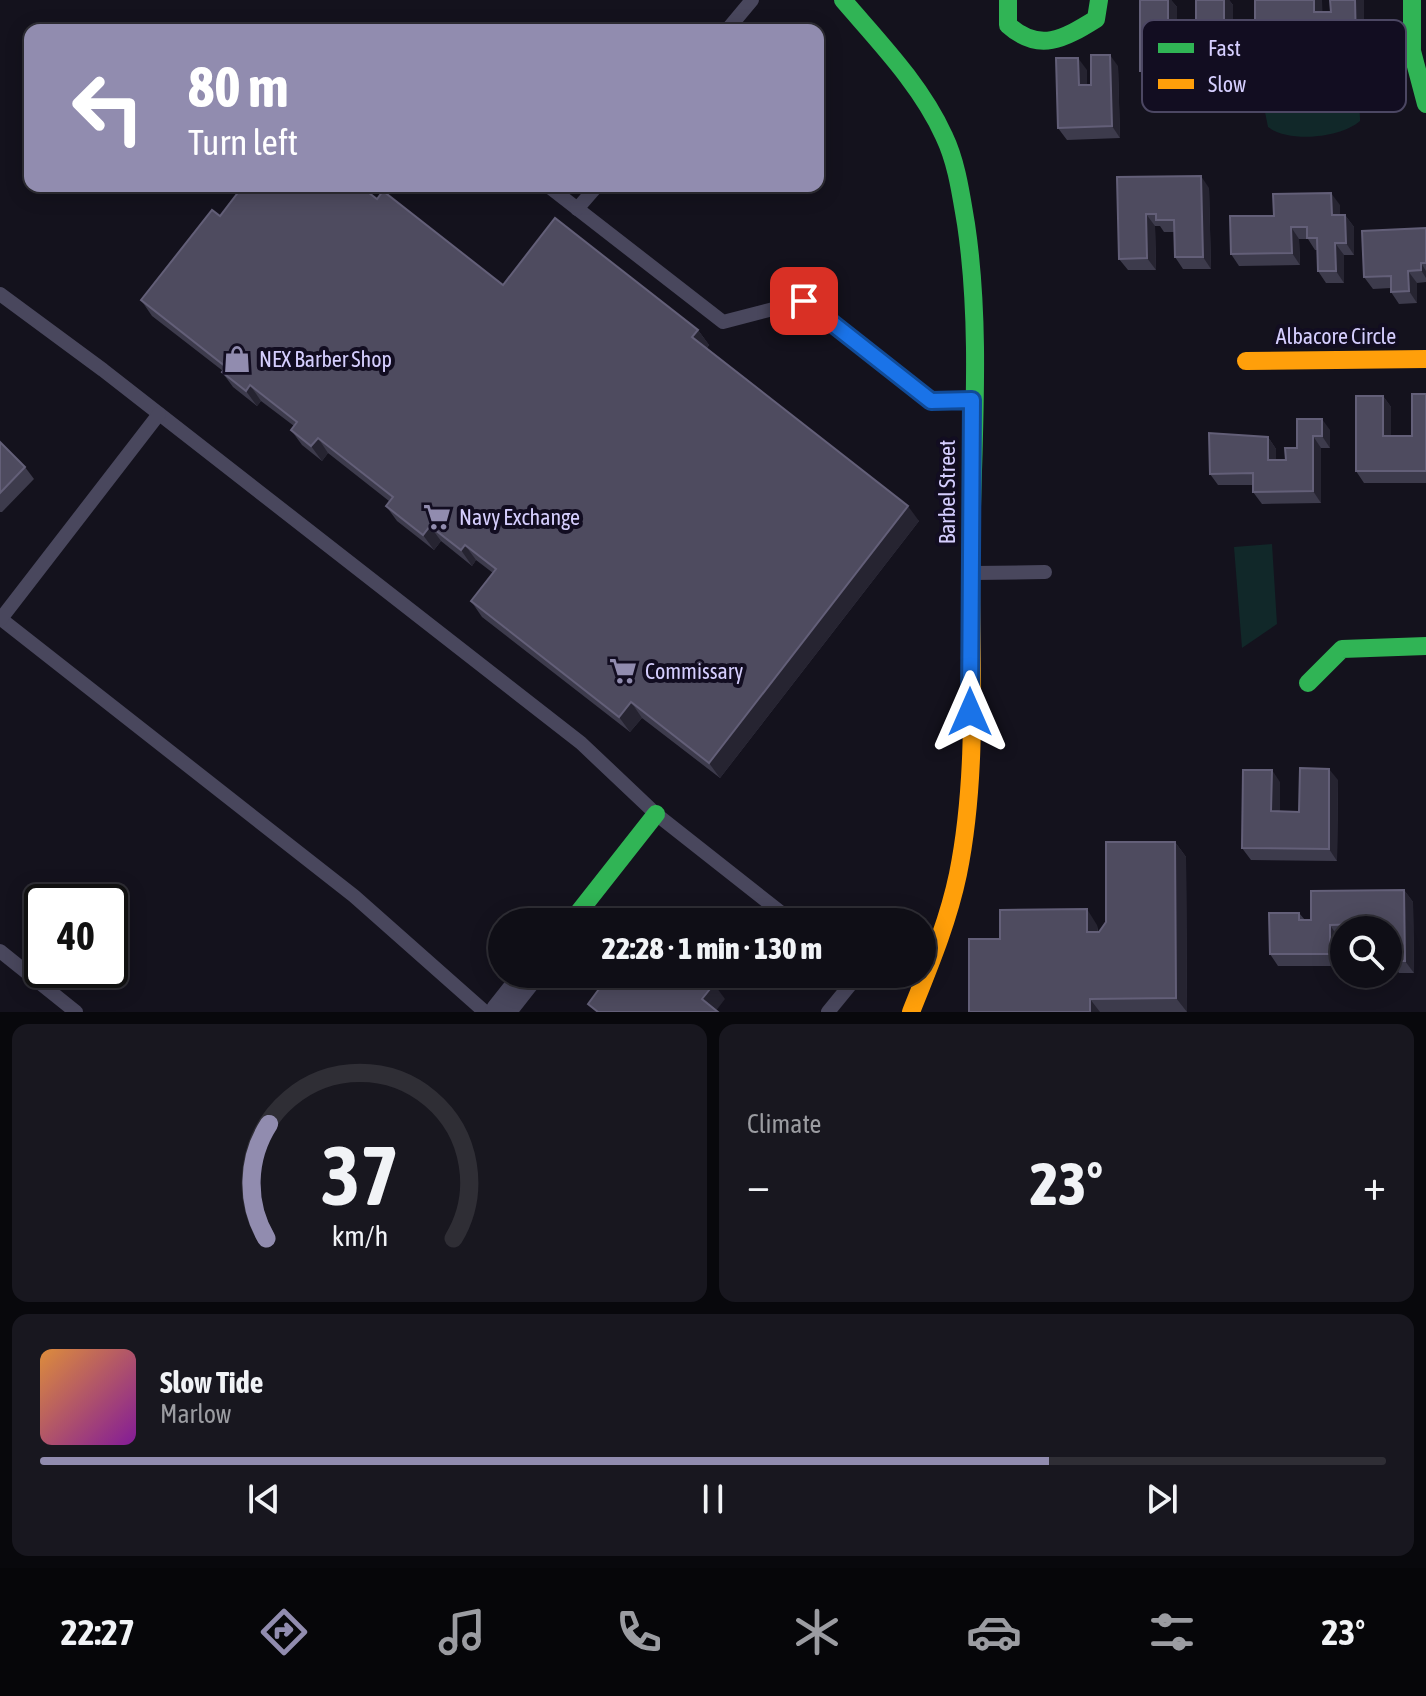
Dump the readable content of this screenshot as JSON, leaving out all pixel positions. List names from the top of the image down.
{
  "streets": {
    "street": ["Albacore Circle", "Barbel Street"]
  },
  "places": {
    "shop": ["NEX Barber Shop"],
    "supermarket": ["Navy Exchange", "Commissary"]
  },
  "legend": ["Fast", "Slow"],
  "page": {
    "turn": ["80 m", "Turn left"],
    "limit": "40",
    "trip": "22:28 · 1 min · 130 m",
    "tile": "Climate",
    "heat": ["−", "23°", "+"],
    "song": ["Slow Tide", "Marlow"],
    "tabs": ["22:27", "23°"],
    "gauge": ["37", "km/h"]
  }
}
